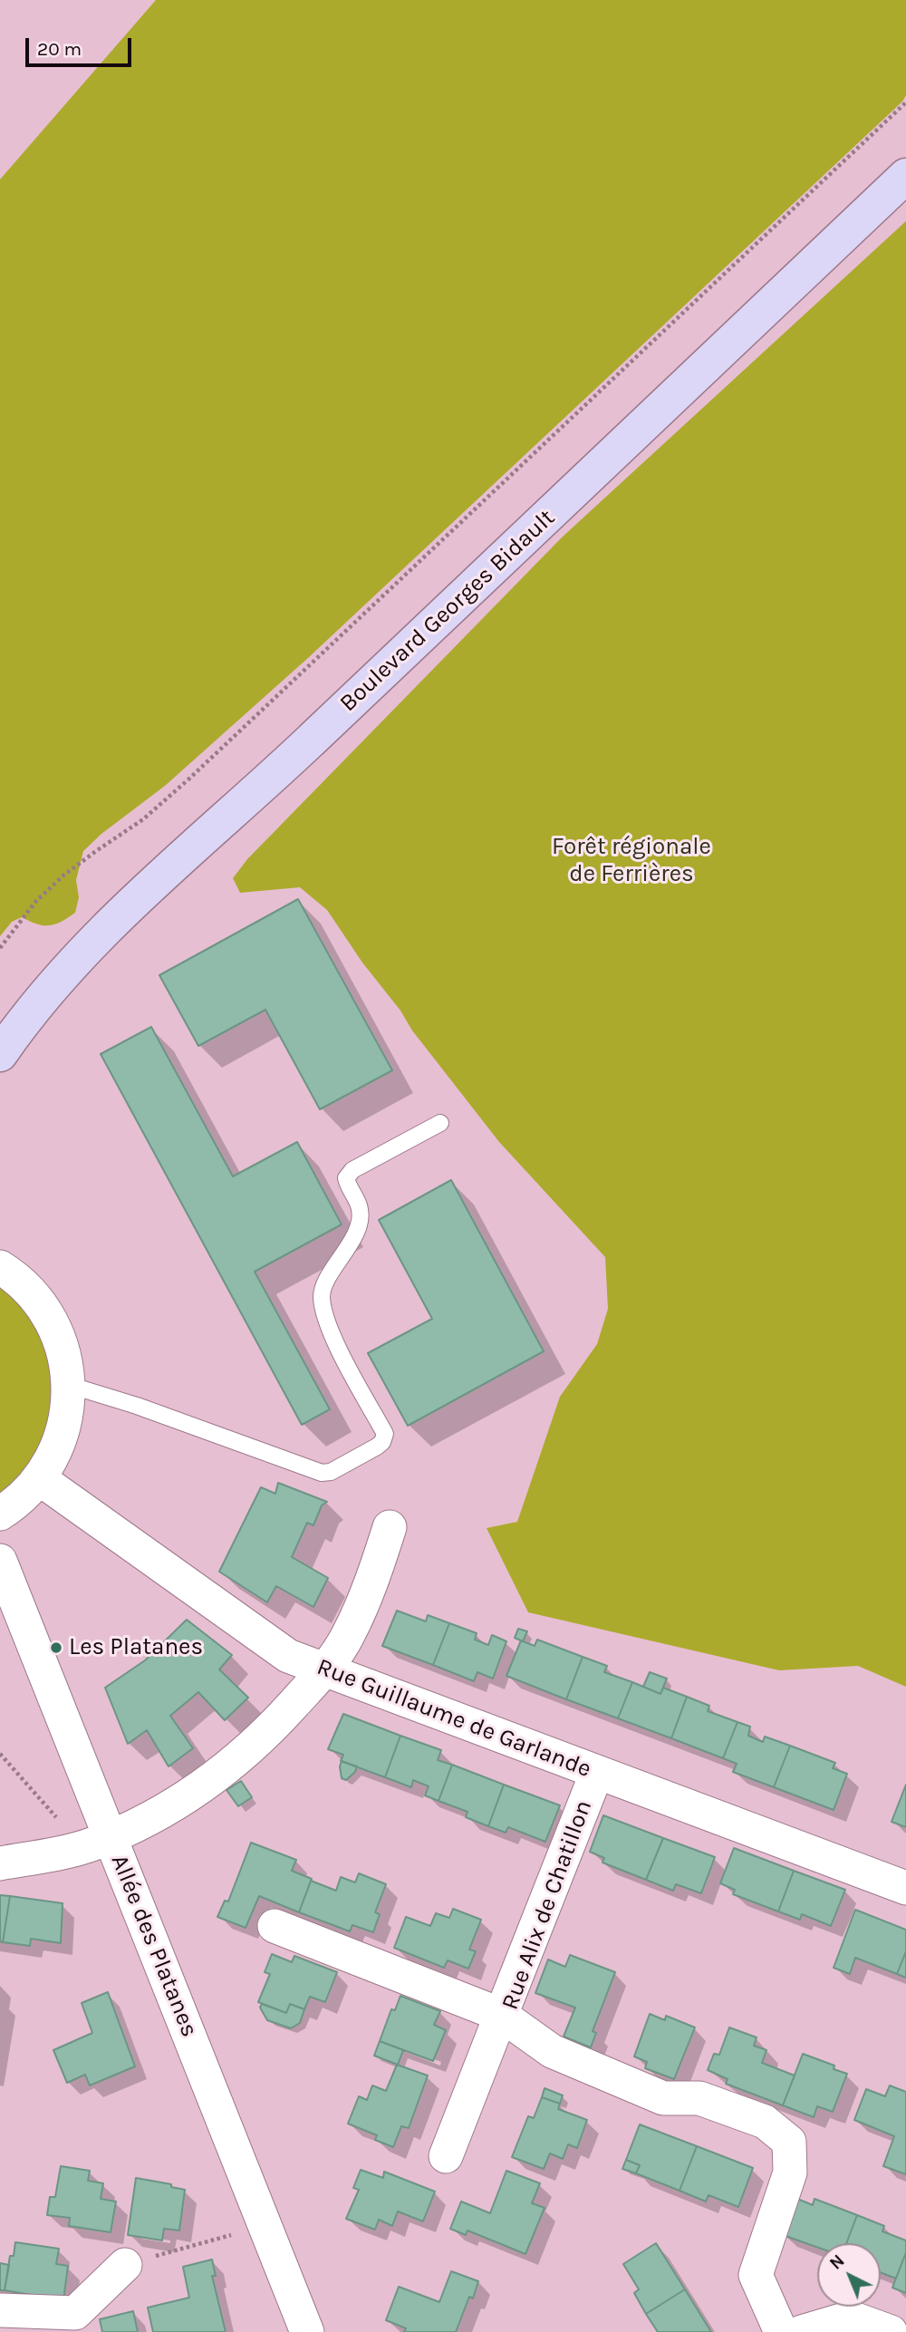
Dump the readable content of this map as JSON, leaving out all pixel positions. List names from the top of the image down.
{
  "streets": {
    "street": [
      "Boulevard Georges Bidault",
      "Rue Guillaume de Garlande",
      "Rue Alix de Chatillon",
      "Allée des Platanes"
    ]
  },
  "crossings": [
    ["Rue Guillaume de Garlande", "Rue Alix de Chatillon"]
  ],
  "parks": ["Forêt régionale de Ferrières"],
  "places": ["Les Platanes"],
  "scale_bar": "20 m",
  "north": "top left"
}
